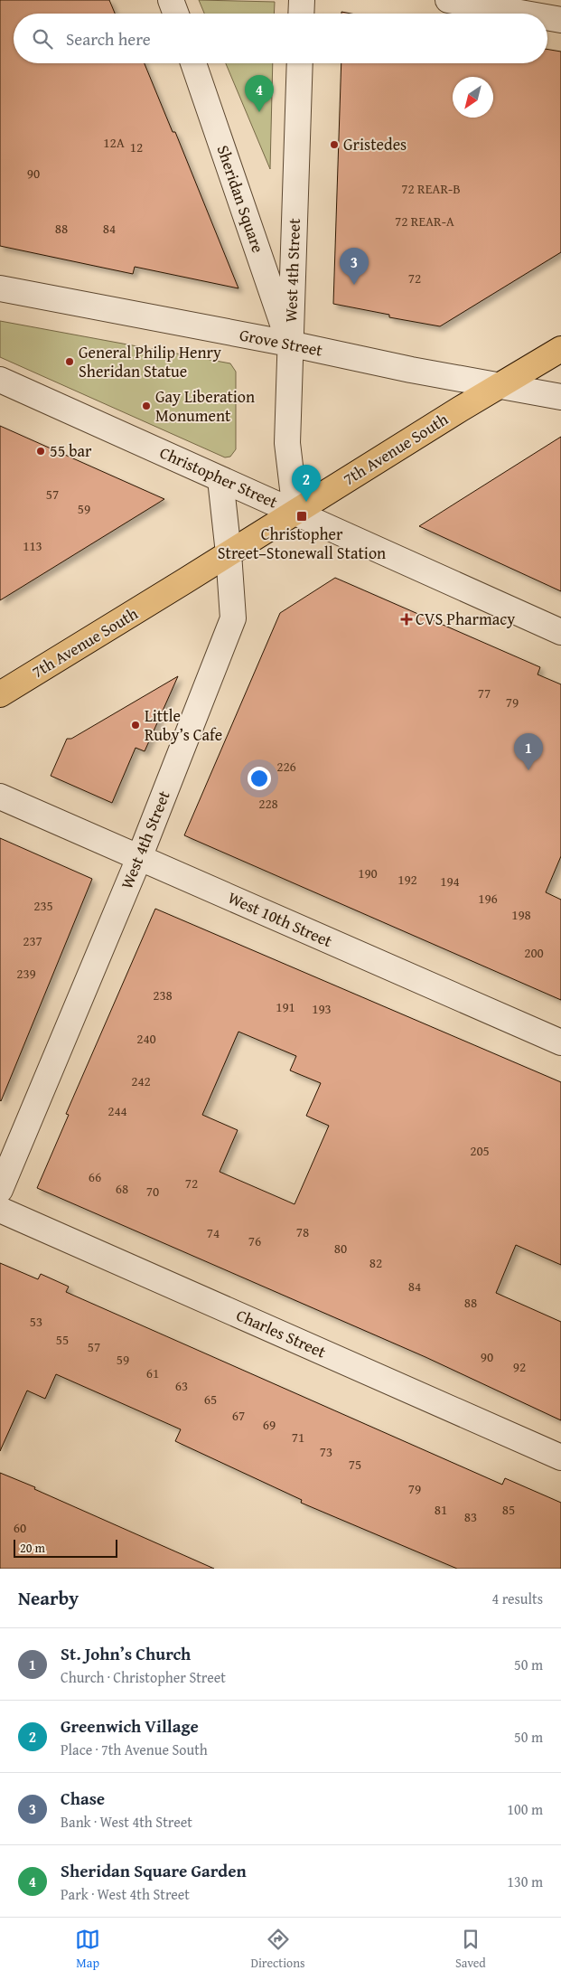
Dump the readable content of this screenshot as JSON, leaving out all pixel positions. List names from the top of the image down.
{
  "streets": {
    "main road": ["7th Avenue South"],
    "street": [
      "Sheridan Square",
      "West 4th Street",
      "Grove Street",
      "Christopher Street",
      "West 10th Street",
      "Charles Street"
    ]
  },
  "crossings": [
    ["Sheridan Square", "West 4th Street"],
    ["Sheridan Square", "Grove Street"],
    ["West 4th Street", "Grove Street"],
    ["West 4th Street", "7th Avenue South"],
    ["West 4th Street", "Christopher Street"],
    ["West 4th Street", "West 10th Street"],
    ["Grove Street", "7th Avenue South"],
    ["7th Avenue South", "Christopher Street"]
  ],
  "places": {
    "other": [
      "Gristedes",
      "General Philip Henry Sheridan Statue",
      "Gay Liberation Monument",
      "55 bar",
      "Little Ruby’s Cafe"
    ],
    "transit": ["Christopher Street–Stonewall Station"],
    "health": ["CVS Pharmacy"]
  },
  "house_numbers": [
    "12A",
    "12",
    "90",
    "72 REAR-B",
    "72 REAR-A",
    "88",
    "84",
    "72",
    "57",
    "59",
    "113",
    "77",
    "79",
    "226",
    "228",
    "190",
    "192",
    "194",
    "196",
    "235",
    "198",
    "237",
    "200",
    "239",
    "238",
    "191",
    "193",
    "240",
    "242",
    "244",
    "205",
    "66",
    "72",
    "68",
    "70",
    "78",
    "74",
    "76",
    "80",
    "82",
    "84",
    "88",
    "53",
    "55",
    "57",
    "90",
    "59",
    "92",
    "61",
    "63",
    "65",
    "67",
    "69",
    "71",
    "73",
    "75",
    "79",
    "81",
    "85",
    "83",
    "60"
  ],
  "scale_bar": "20 m",
  "north": "bottom left",
  "page": {
    "search": "Search here",
    "pins": [
      "4",
      "3",
      "2",
      "1"
    ],
    "scale": "20 m",
    "heading": ["Nearby", "4 results"],
    "list": [
      {
        "mark": "1",
        "name": "St. John’s Church",
        "note": "Church · Christopher Street",
        "value": "50 m"
      },
      {
        "mark": "2",
        "name": "Greenwich Village",
        "note": "Place · 7th Avenue South",
        "value": "50 m"
      },
      {
        "mark": "3",
        "name": "Chase",
        "note": "Bank · West 4th Street",
        "value": "100 m"
      },
      {
        "mark": "4",
        "name": "Sheridan Square Garden",
        "note": "Park · West 4th Street",
        "value": "130 m"
      }
    ],
    "nav": ["Map", "Directions", "Saved"]
  }
}
